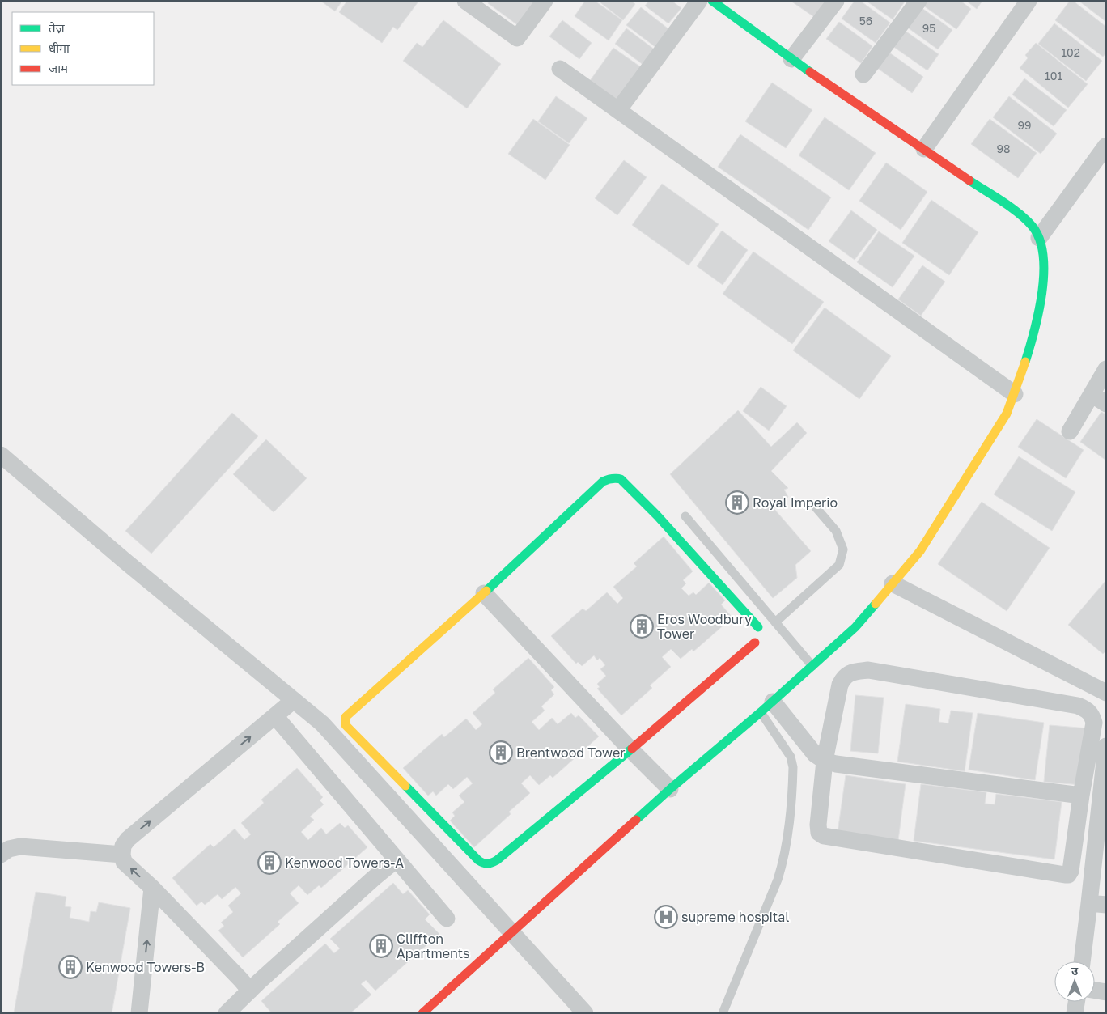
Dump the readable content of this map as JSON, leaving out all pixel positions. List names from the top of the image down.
{
  "places": {
    "building": [
      "Royal Imperio",
      "Eros Woodbury Tower",
      "Brentwood Tower",
      "Kenwood Towers-A",
      "Cliffton Apartments",
      "Kenwood Towers-B"
    ],
    "hospital": ["supreme hospital"]
  },
  "house_numbers": [
    "56",
    "95",
    "102",
    "101",
    "99",
    "98"
  ],
  "legend": ["तेज़", "धीमा", "जाम"],
  "north": "top"
}
